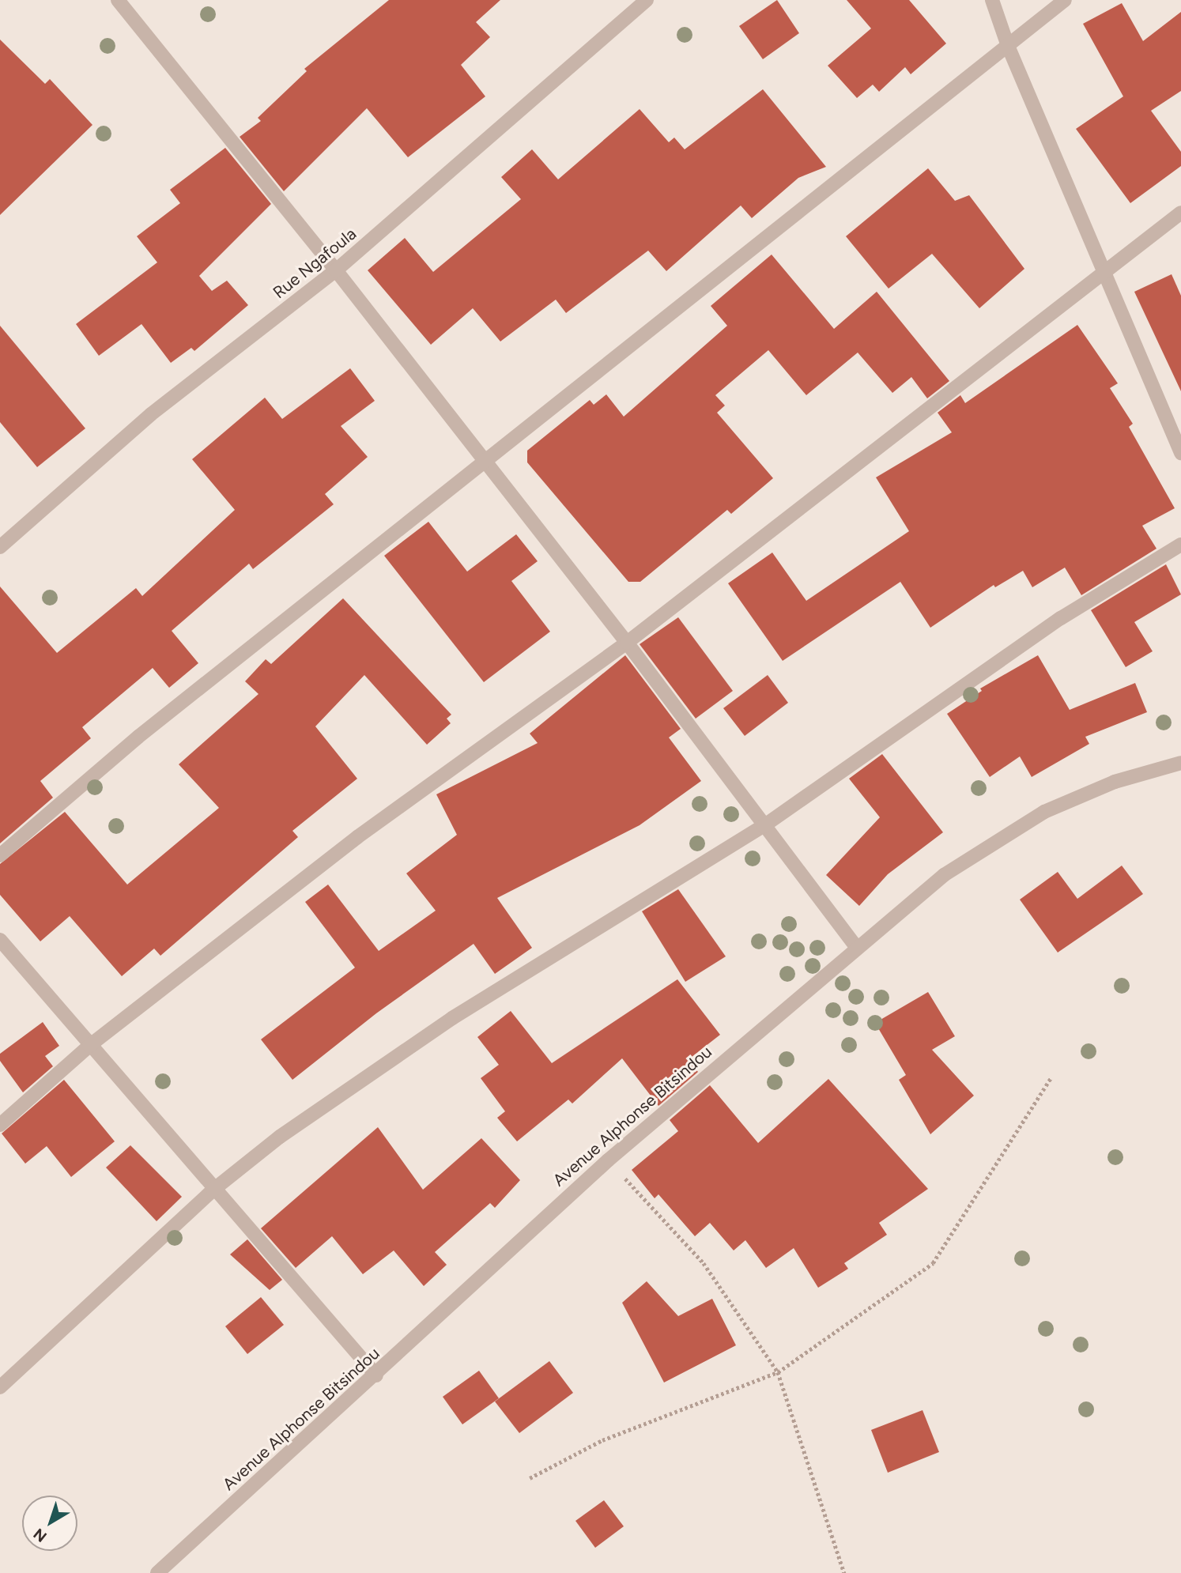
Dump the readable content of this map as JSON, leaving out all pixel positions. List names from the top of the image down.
{
  "streets": {
    "street": ["Rue Ngafoula", "Avenue Alphonse Bitsindou"]
  },
  "north": "bottom left"
}
